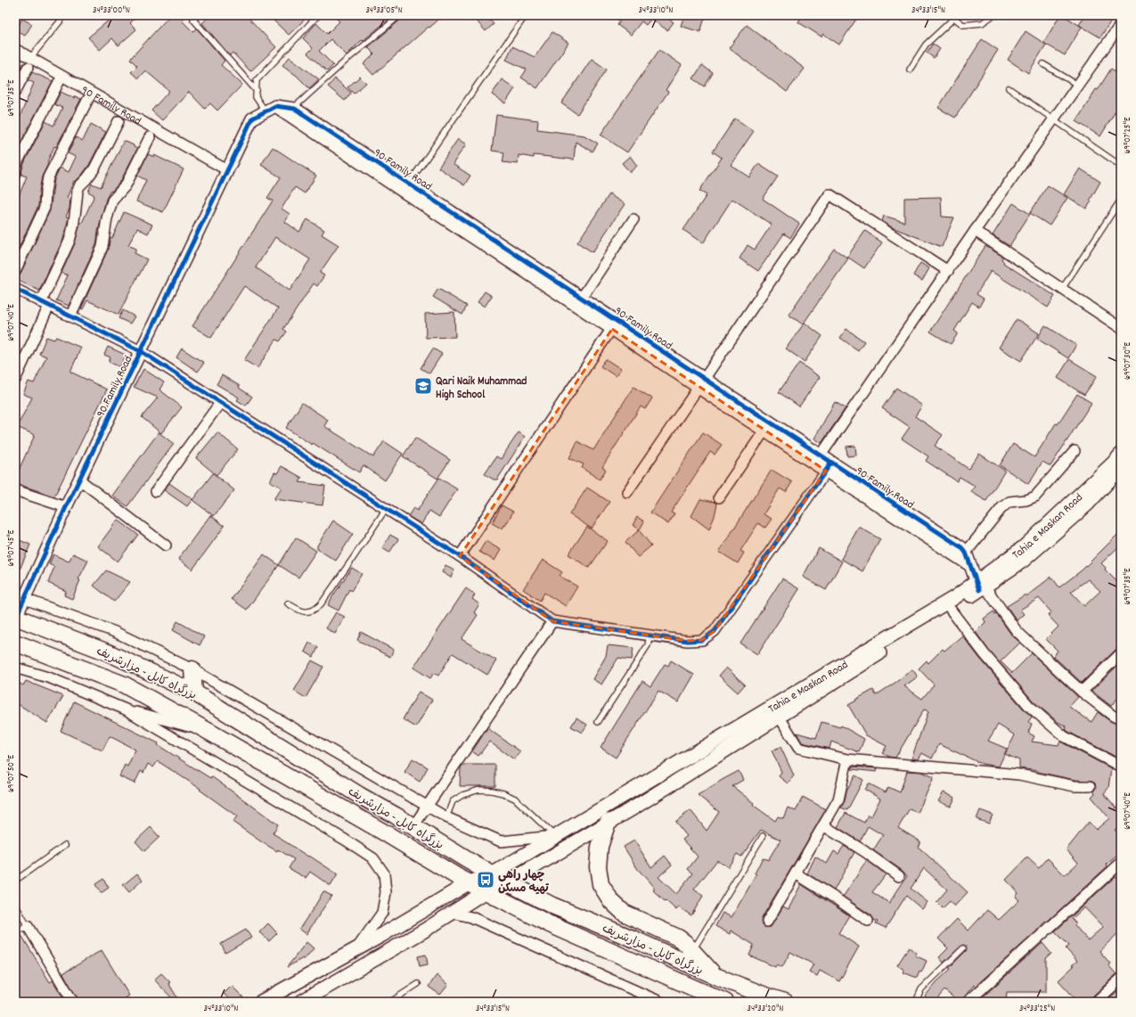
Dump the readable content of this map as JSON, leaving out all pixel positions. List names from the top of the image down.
{
  "streets": {
    "highway": ["بزرگراه کابل - مزارشریف"],
    "main road": ["Tahia e Maskan Road"],
    "street": ["90 Family Road"]
  },
  "crossings": [
    ["90 Family Road", "Tahia e Maskan Road"],
    ["90 Family Road", "بزرگراه کابل - مزارشریف"],
    ["Tahia e Maskan Road", "بزرگراه کابل - مزارشریف"]
  ],
  "places": {
    "school or university": ["Qari Naik Muhammad High School"],
    "bus stop": ["چهار راهی تهیه مسکن"]
  },
  "coordinates": [
    "34°33'00\"N",
    "34°33'05\"N",
    "34°33'10\"N",
    "34°33'15\"N",
    "69°07'35\"E",
    "69°07'25\"E",
    "69°07'40\"E",
    "69°07'30\"E",
    "69°07'45\"E",
    "69°07'50\"E",
    "34°33'20\"N",
    "34°33'25\"N"
  ]
}
